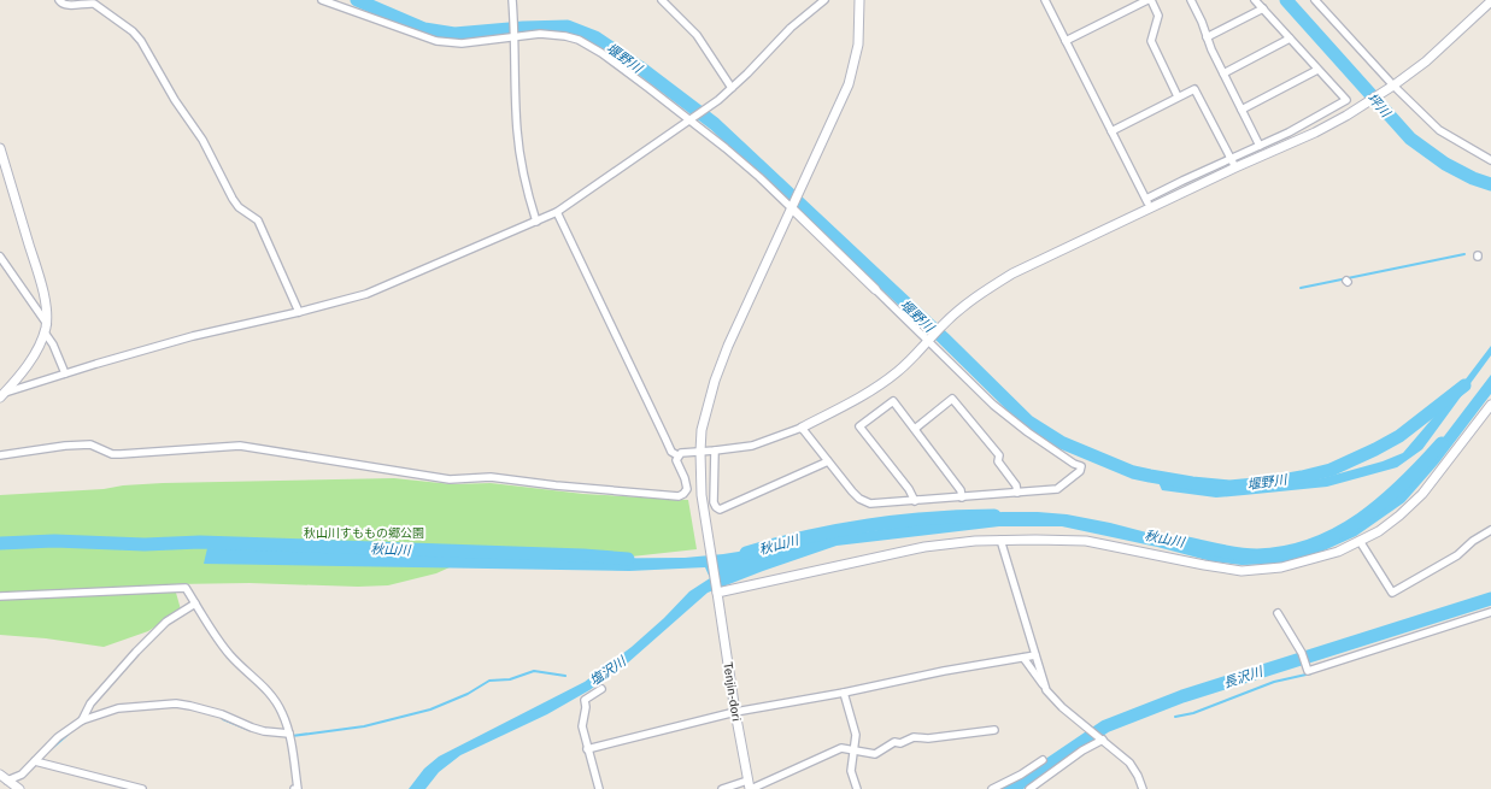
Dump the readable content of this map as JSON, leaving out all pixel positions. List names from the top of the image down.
{
  "streets": {
    "street": ["Tenjin-dori"]
  },
  "water": [
    "堰野川",
    "坪川",
    "秋山川",
    "塩沢川",
    "長沢川"
  ],
  "parks": ["秋山川すももの郷公園"]
}
